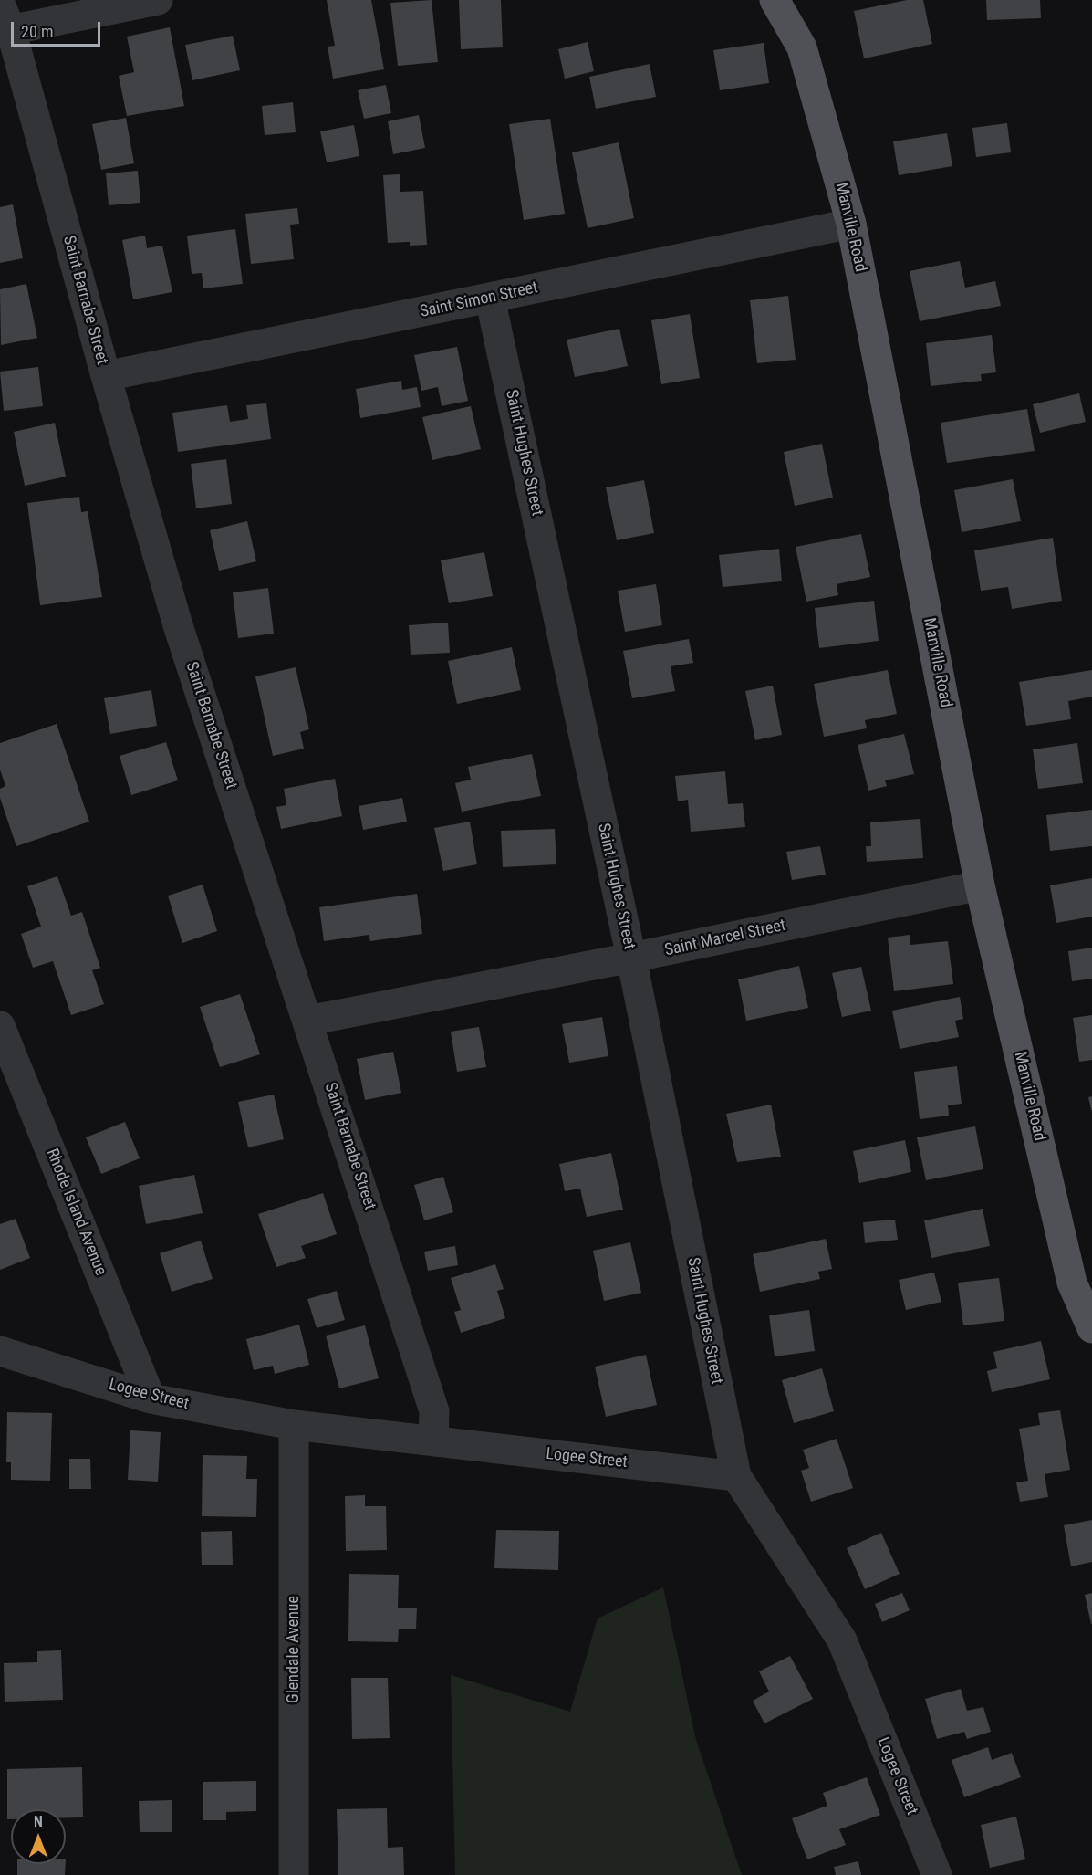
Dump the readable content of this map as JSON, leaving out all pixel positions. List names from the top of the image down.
{
  "streets": {
    "main road": ["Manville Road"],
    "street": [
      "Saint Barnabe Street",
      "Saint Simon Street",
      "Saint Hughes Street",
      "Saint Marcel Street",
      "Rhode Island Avenue",
      "Logee Street",
      "Glendale Avenue"
    ]
  },
  "crossings": [
    ["Manville Road", "Saint Simon Street"],
    ["Manville Road", "Saint Marcel Street"],
    ["Saint Barnabe Street", "Saint Simon Street"],
    ["Saint Barnabe Street", "Saint Marcel Street"],
    ["Saint Barnabe Street", "Logee Street"],
    ["Saint Simon Street", "Saint Hughes Street"],
    ["Saint Hughes Street", "Saint Marcel Street"],
    ["Saint Hughes Street", "Logee Street"],
    ["Rhode Island Avenue", "Logee Street"],
    ["Logee Street", "Glendale Avenue"]
  ],
  "scale_bar": "20 m",
  "north": "top"
}
